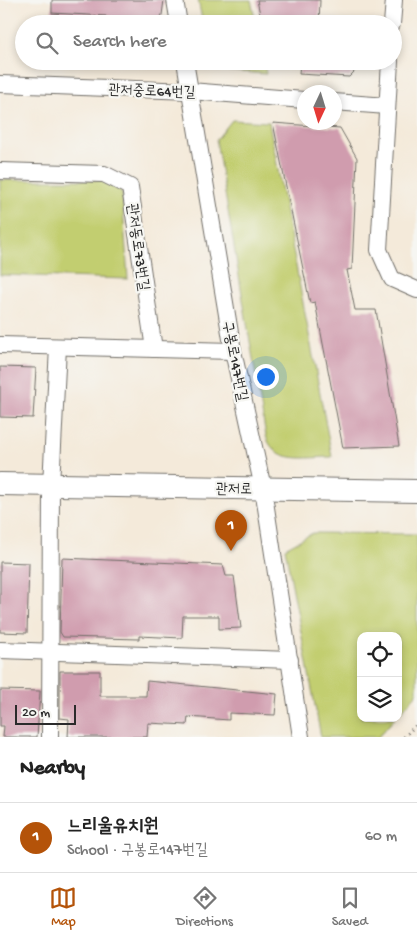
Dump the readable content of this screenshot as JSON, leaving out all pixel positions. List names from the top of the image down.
{
  "streets": {
    "street": [
      "관저중로64번길",
      "관저동로73번길",
      "구봉로147번길",
      "관저로"
    ]
  },
  "crossings": [
    ["관저중로64번길", "구봉로147번길"],
    ["구봉로147번길", "관저로"]
  ],
  "scale_bar": "20 m",
  "north": "bottom",
  "page": {
    "search": "Search here",
    "pins": "1",
    "scale": "20 m",
    "heading": "Nearby",
    "list": [
      {
        "mark": "1",
        "name": "느리울유치원",
        "note": "School · 구봉로147번길",
        "value": "60 m"
      }
    ],
    "nav": ["Map", "Directions", "Saved"]
  }
}
